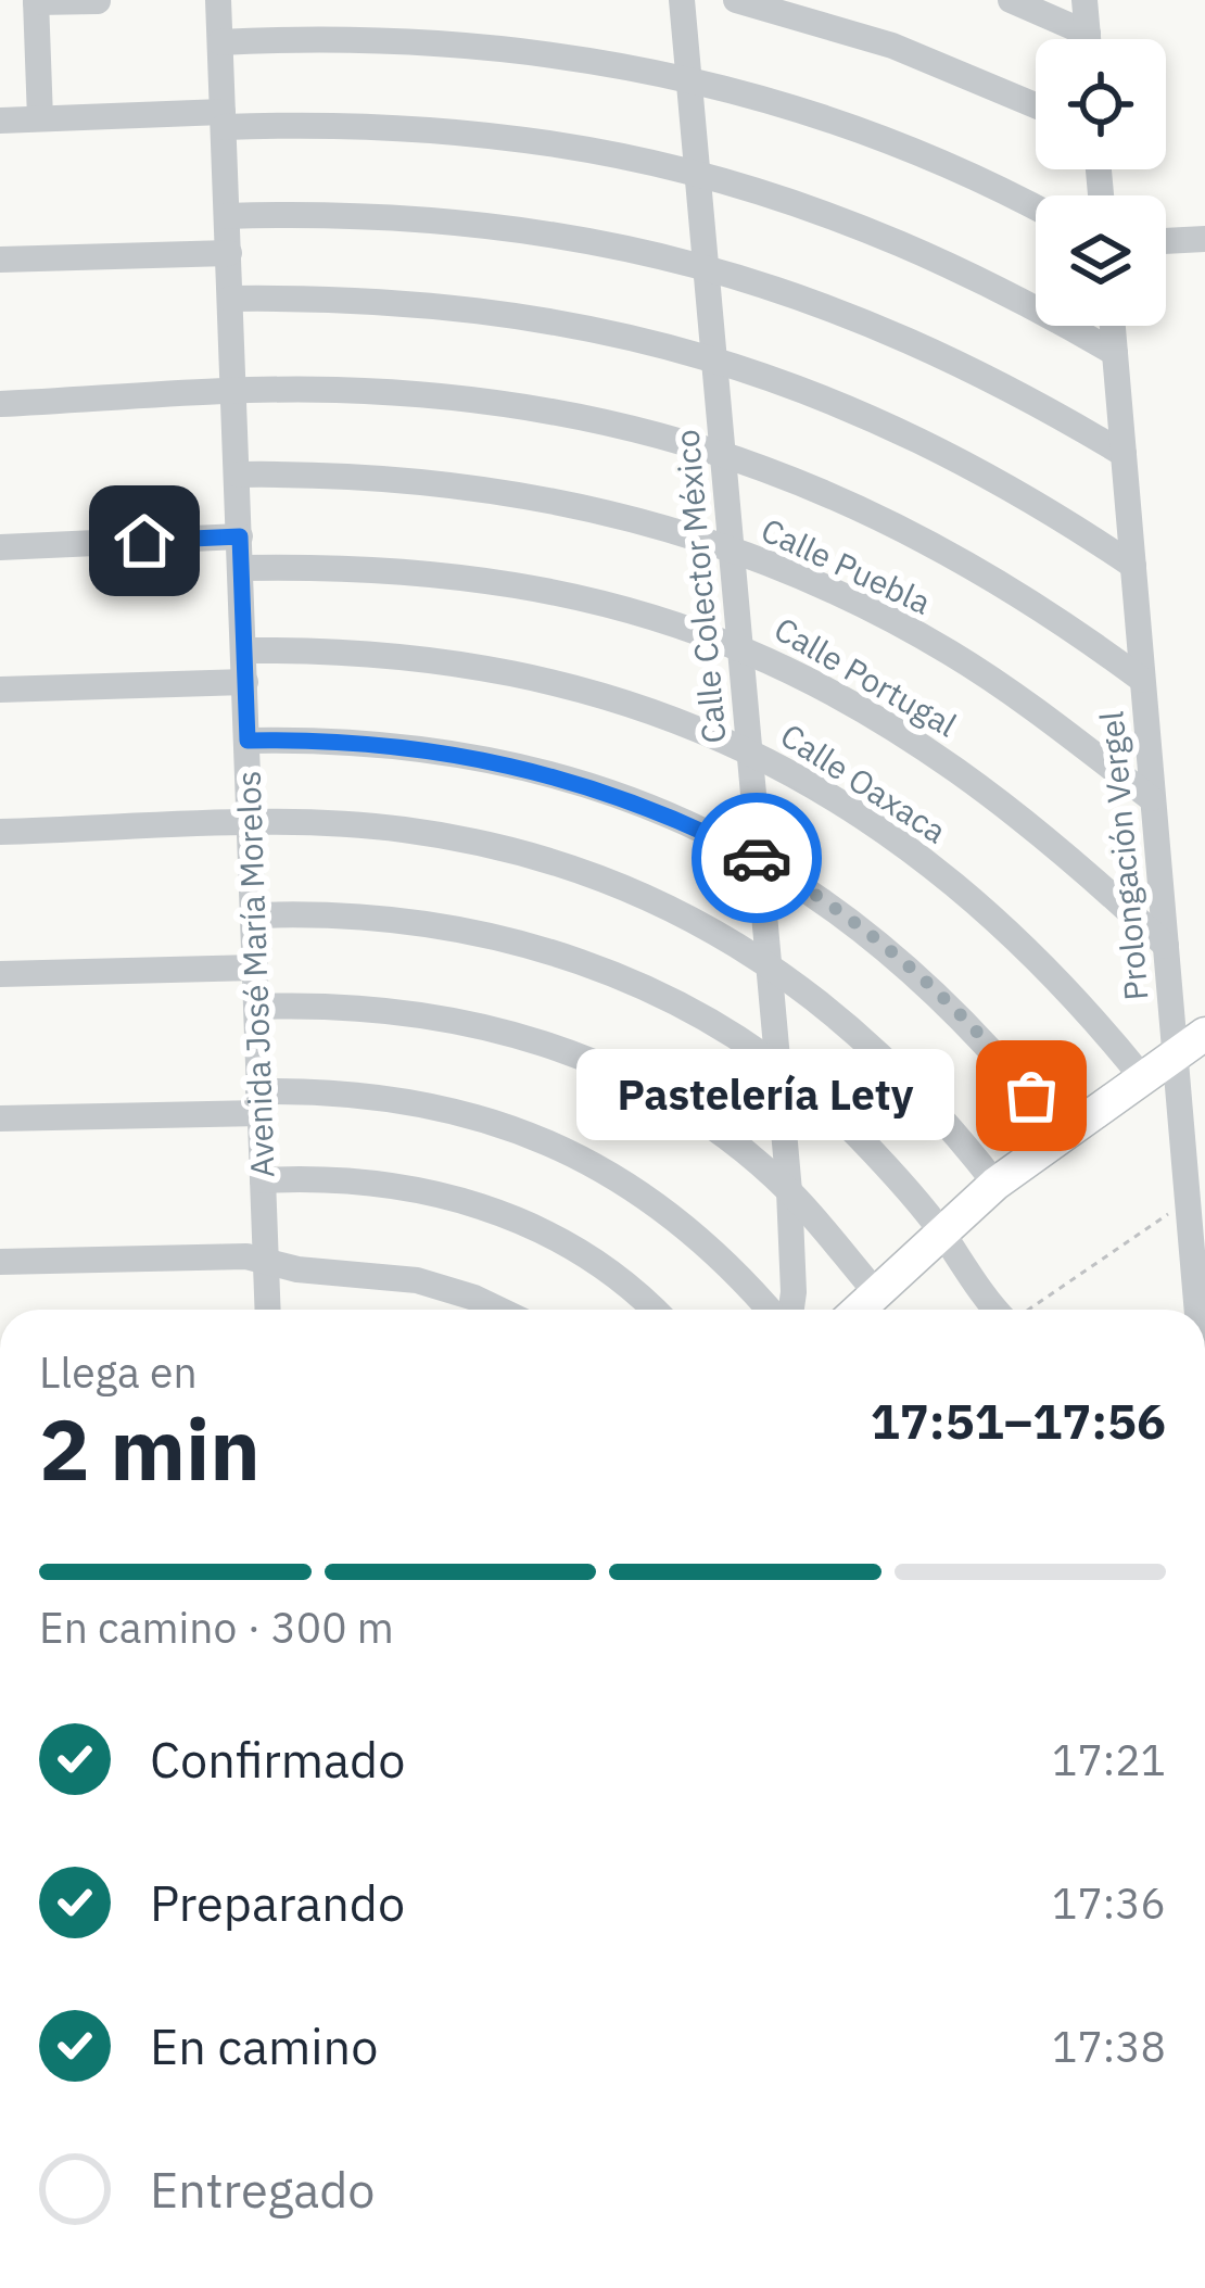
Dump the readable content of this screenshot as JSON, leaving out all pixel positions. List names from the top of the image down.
{
  "streets": {
    "street": [
      "Calle Puebla",
      "Calle Colector México",
      "Calle Portugal",
      "Calle Oaxaca",
      "Prolongación Vergel",
      "Avenida José María Morelos"
    ]
  },
  "crossings": [
    ["Calle Puebla", "Calle Colector México"],
    ["Calle Puebla", "Prolongación Vergel"],
    ["Calle Puebla", "Avenida José María Morelos"],
    ["Calle Colector México", "Calle Portugal"],
    ["Calle Colector México", "Calle Oaxaca"],
    ["Calle Portugal", "Prolongación Vergel"],
    ["Calle Portugal", "Avenida José María Morelos"],
    ["Calle Oaxaca", "Avenida José María Morelos"]
  ],
  "places": ["Pastelería Lety"],
  "page": {
    "bubble": "Pastelería Lety",
    "heading": ["2 min", "Llega en", "17:51–17:56"],
    "bar": "En camino · 300 m",
    "list": [
      ["Confirmado", "17:21"],
      ["Preparando", "17:36"],
      ["En camino", "17:38"],
      "Entregado"
    ]
  }
}
